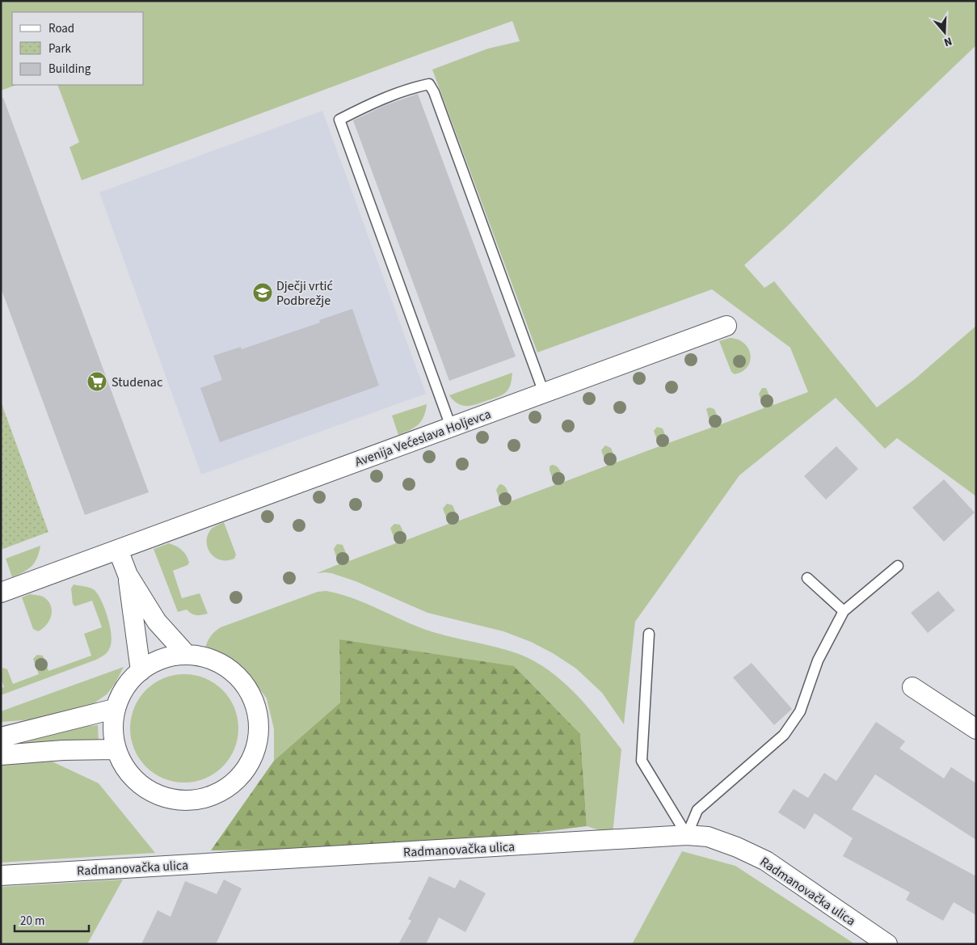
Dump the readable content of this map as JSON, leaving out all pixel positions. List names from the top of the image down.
{
  "streets": {
    "street": ["Avenija Većeslava Holjevca", "Radmanovačka ulica"]
  },
  "places": {
    "school or university": ["Dječji vrtić Podbrežje"],
    "supermarket": ["Studenac"]
  },
  "legend": ["Road", "Park", "Building"],
  "scale_bar": "20 m",
  "north": "bottom"
}
